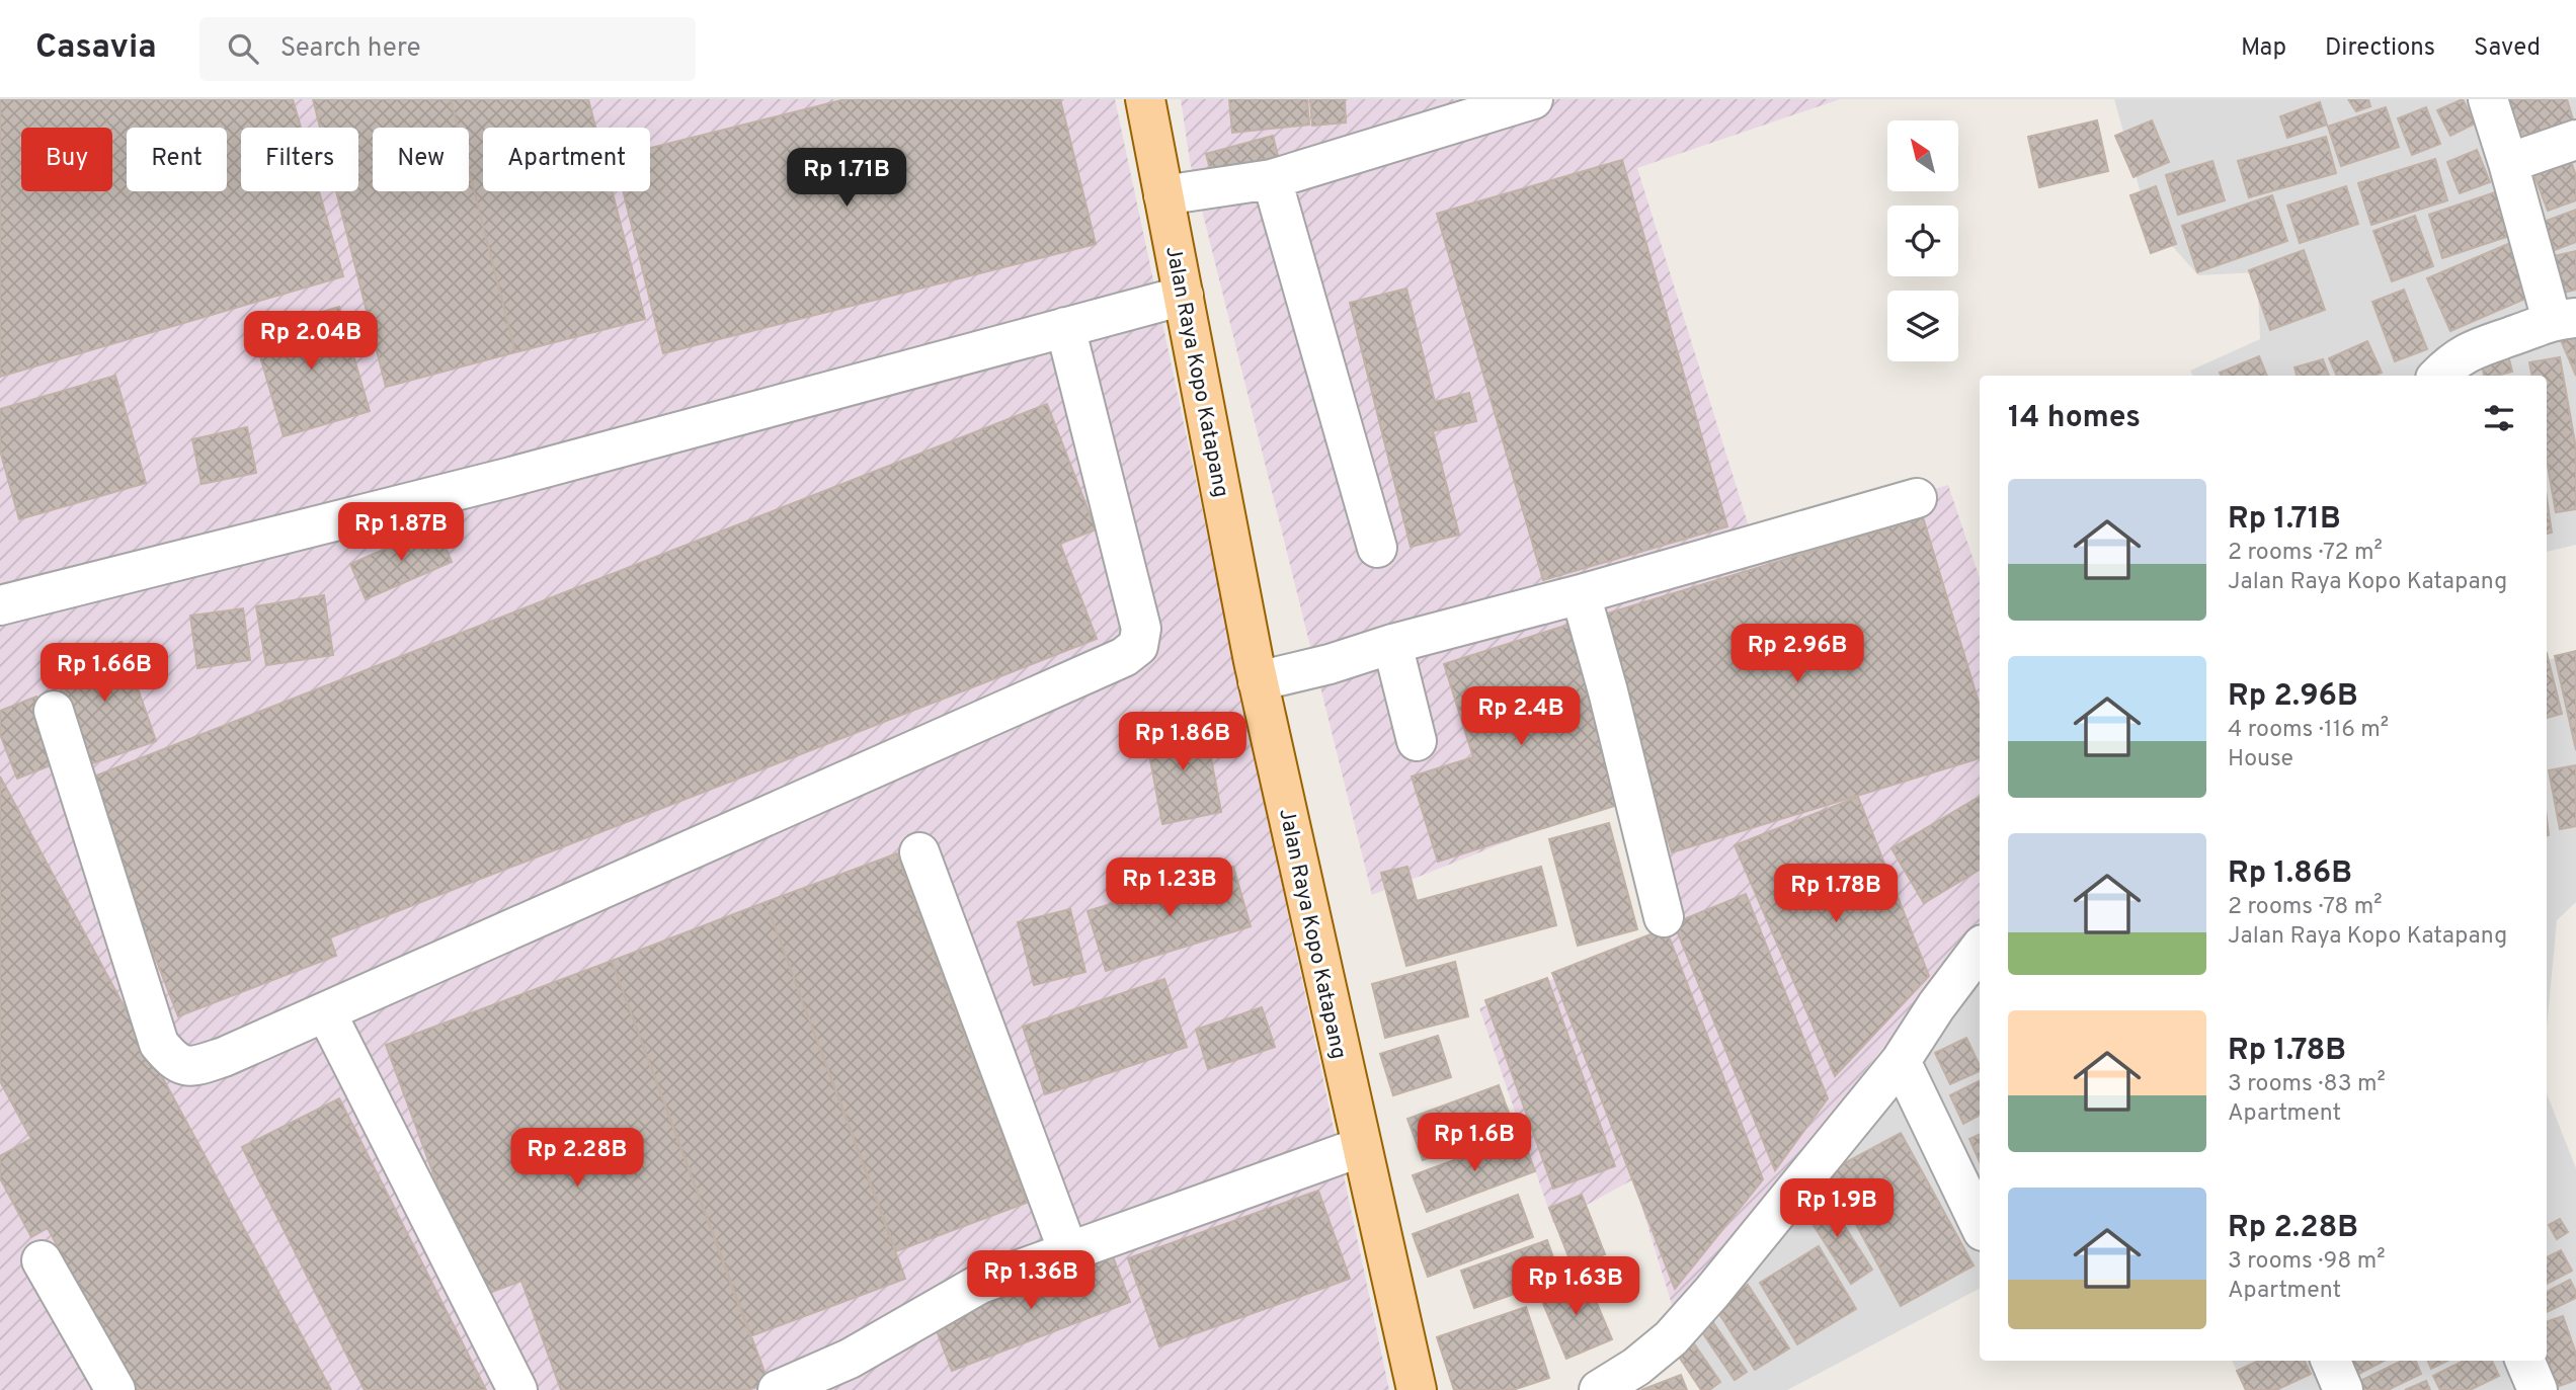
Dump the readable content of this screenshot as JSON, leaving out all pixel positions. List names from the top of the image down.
{
  "streets": {
    "main road": ["Jalan Raya Kopo Katapang"]
  },
  "north": "top left",
  "page": {
    "header": "Casavia",
    "search": "Search here",
    "nav": ["Map", "Directions", "Saved"],
    "chip": [
      "Buy",
      "Rent",
      "Filters",
      "New",
      "Apartment"
    ],
    "price": [
      "Rp 1.71B",
      "Rp 2.04B",
      "Rp 1.87B",
      "Rp 2.96B",
      "Rp 1.66B",
      "Rp 2.4B",
      "Rp 1.86B",
      "Rp 1.23B",
      "Rp 1.78B",
      "Rp 1.6B",
      "Rp 2.28B",
      "Rp 1.9B",
      "Rp 1.36B",
      "Rp 1.63B"
    ],
    "heading": "14 homes",
    "list": [
      {
        "name": "Rp 1.71B",
        "note": "2 rooms · 72 m² · Jalan Raya Kopo Katapang"
      },
      {
        "name": "Rp 2.96B",
        "note": "4 rooms · 116 m² · House"
      },
      {
        "name": "Rp 1.86B",
        "note": "2 rooms · 78 m² · Jalan Raya Kopo Katapang"
      },
      {
        "name": "Rp 1.78B",
        "note": "3 rooms · 83 m² · Apartment"
      },
      {
        "name": "Rp 2.28B",
        "note": "3 rooms · 98 m² · Apartment"
      }
    ]
  }
}
